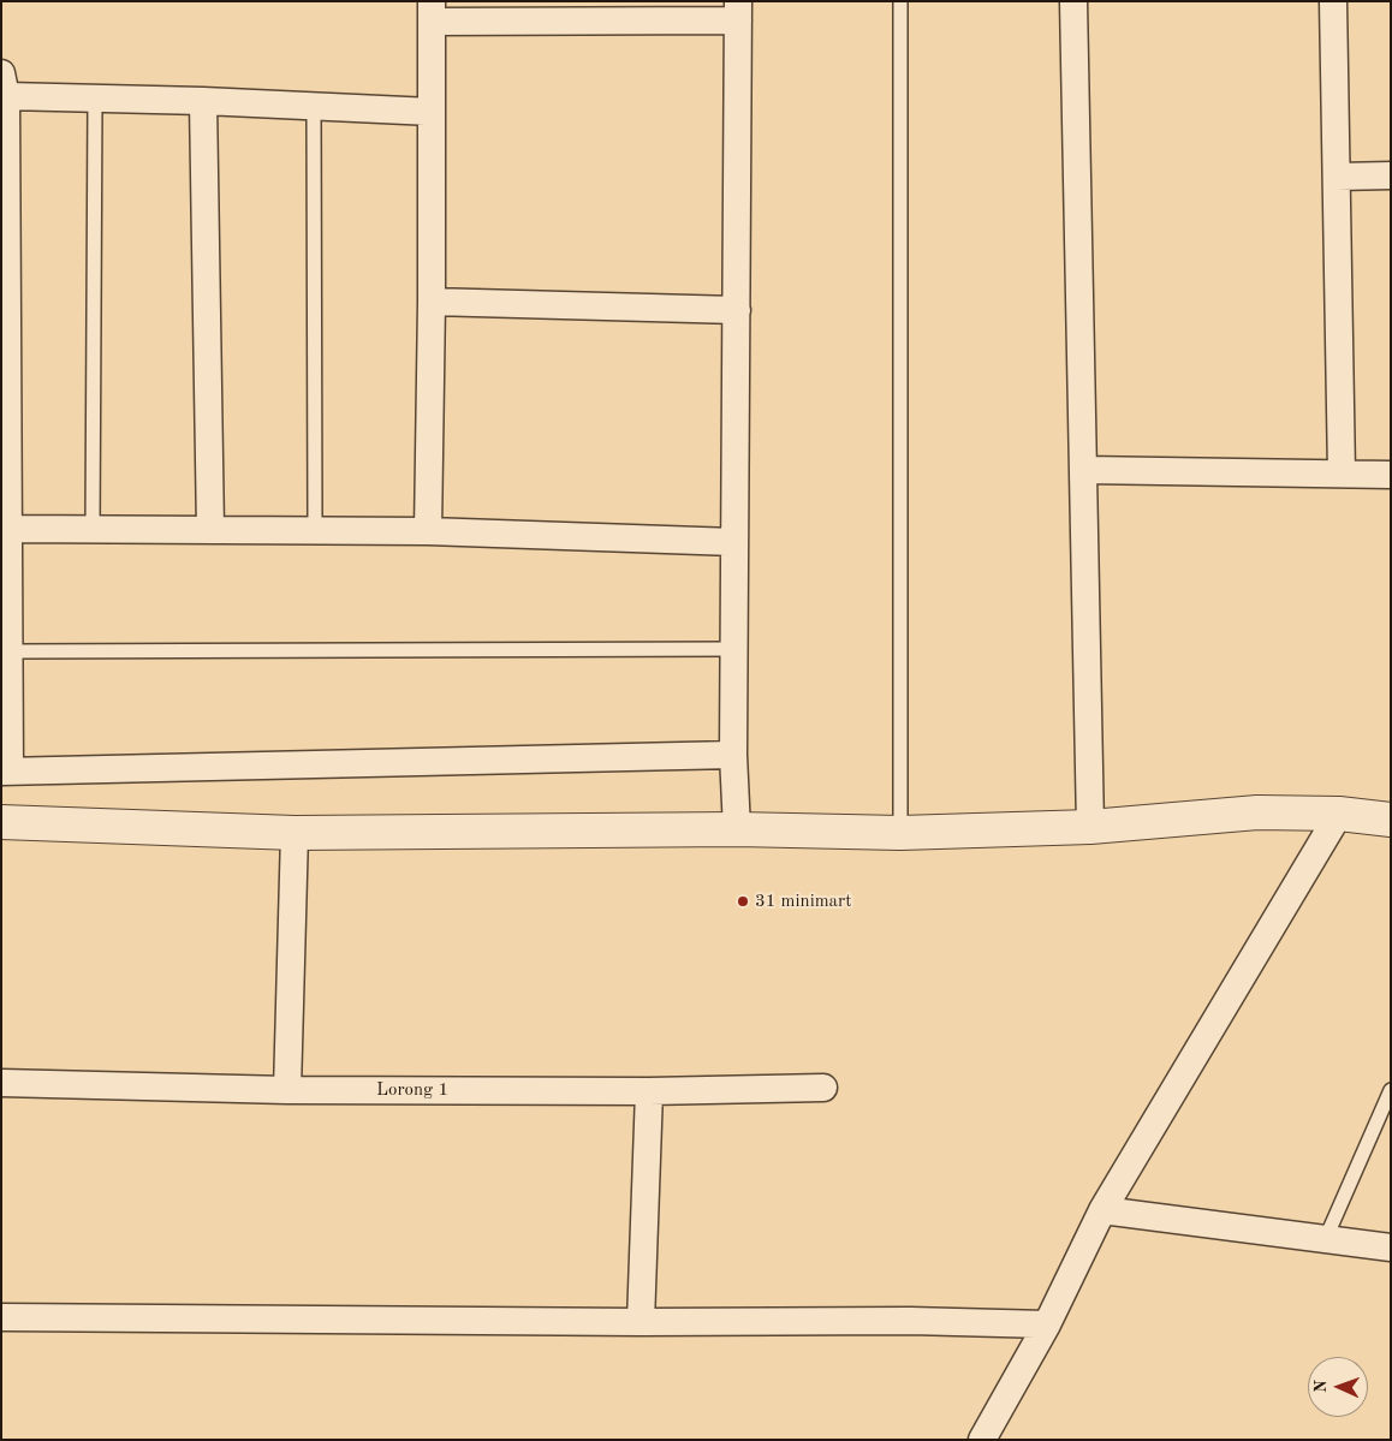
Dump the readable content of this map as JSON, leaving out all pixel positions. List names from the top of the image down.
{
  "streets": {
    "street": ["Lorong 1"]
  },
  "places": ["31 minimart"],
  "north": "left"
}
